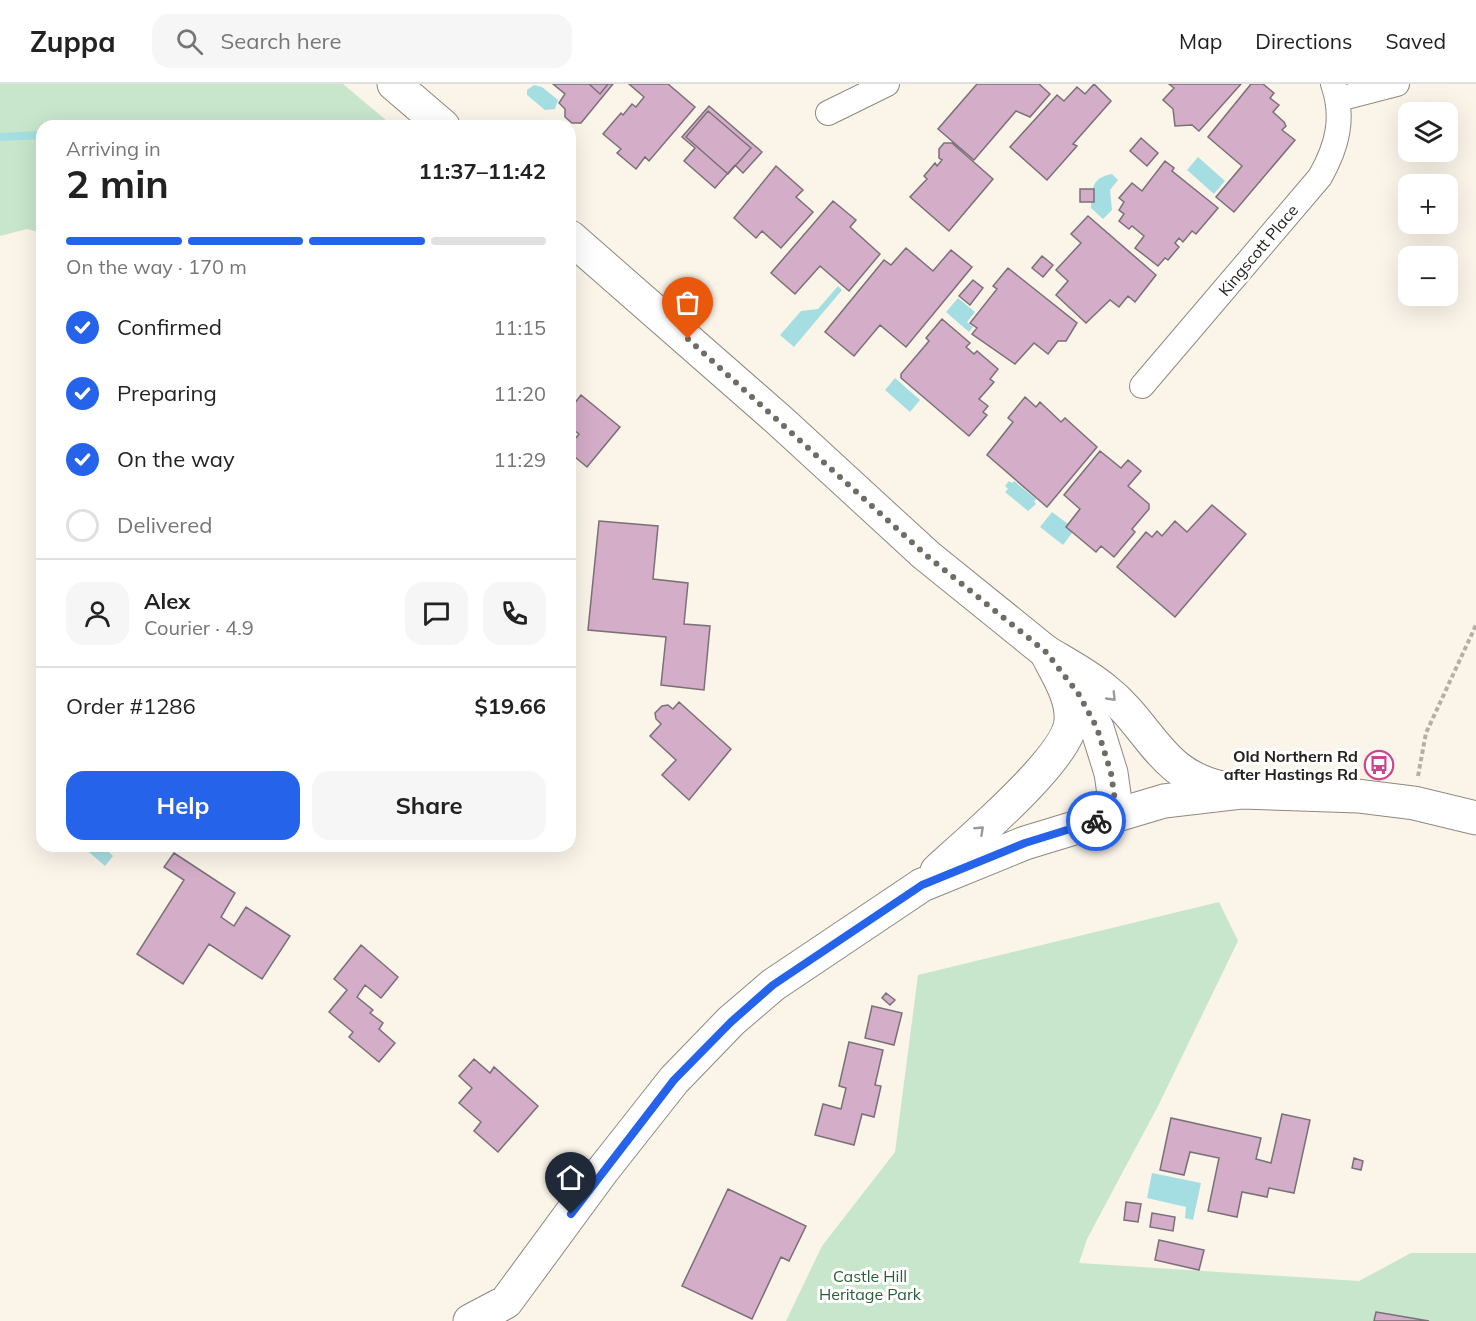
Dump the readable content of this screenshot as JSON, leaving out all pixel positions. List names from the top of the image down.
{
  "streets": {
    "street": ["Kingscott Place"]
  },
  "parks": ["Castle Hill Heritage Park"],
  "places": {
    "bus stop": ["Old Northern Rd after Hastings Rd"]
  },
  "page": {
    "header": "Zuppa",
    "search": "Search here",
    "nav": ["Map", "Directions", "Saved"],
    "map_buttons": ["+", "−"],
    "heading": ["2 min", "Arriving in", "11:37–11:42"],
    "panel": [
      "Alex",
      "Courier · 4.9",
      "Order #1286",
      "$19.66"
    ],
    "bar": "On the way · 170 m",
    "list": [
      ["Confirmed", "11:15"],
      ["Preparing", "11:20"],
      ["On the way", "11:29"],
      "Delivered"
    ],
    "buttons": ["Help", "Share"]
  }
}
